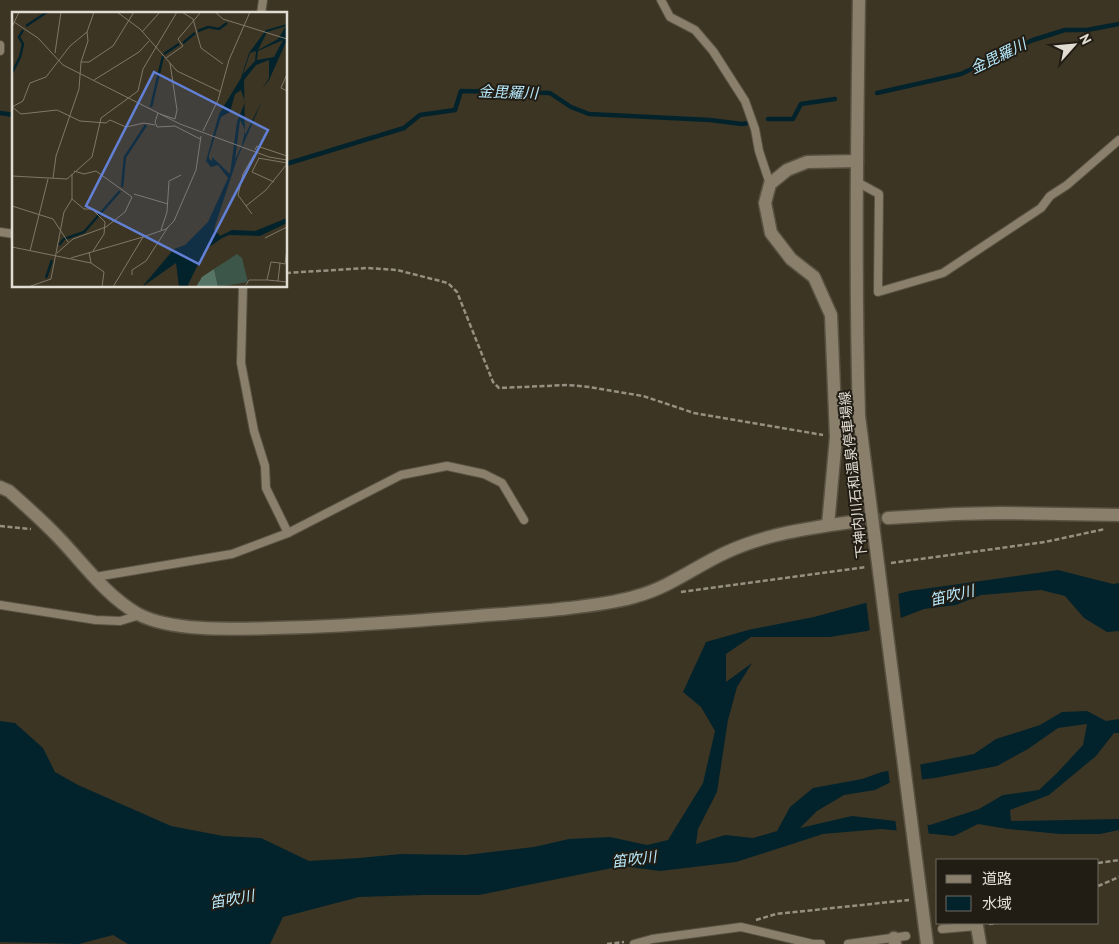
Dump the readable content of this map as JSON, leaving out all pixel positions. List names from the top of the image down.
{
  "streets": {
    "main road": ["下神内川石和温泉停車場線"]
  },
  "water": ["金毘羅川", "笛吹川"],
  "legend": ["道路", "水域"],
  "north": "top right"
}
